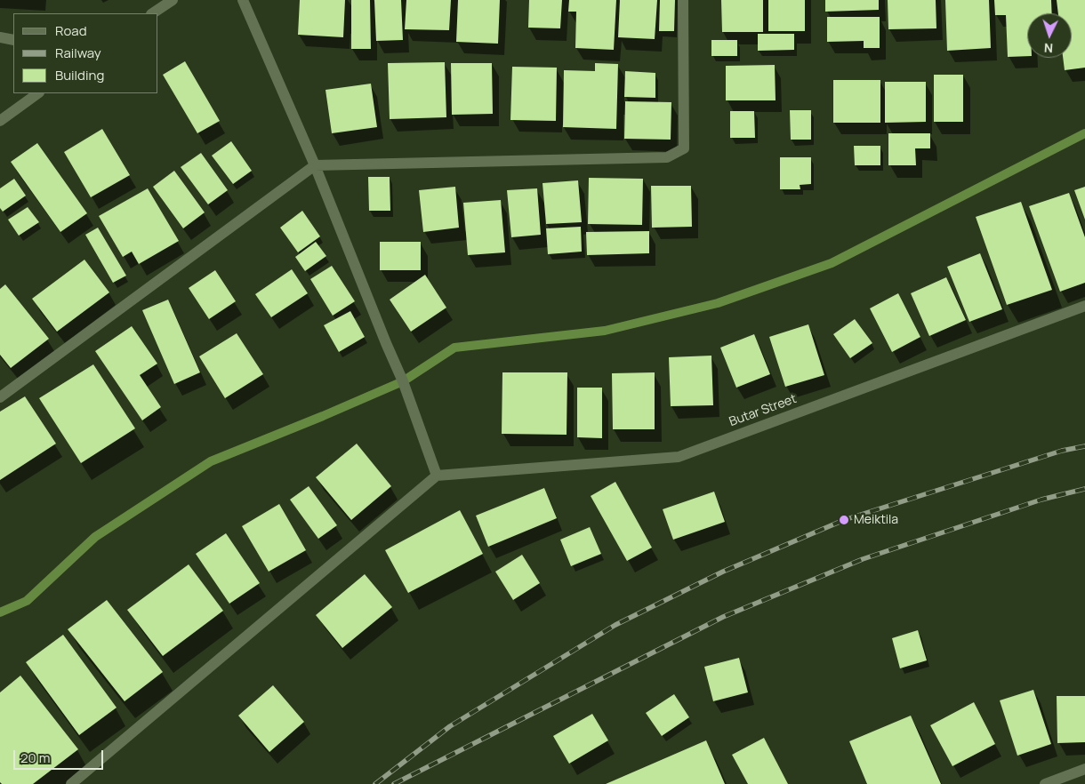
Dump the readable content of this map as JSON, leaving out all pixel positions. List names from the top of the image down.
{
  "streets": {
    "street": ["Butar Street"]
  },
  "places": ["Meiktila"],
  "legend": ["Road", "Railway", "Building"],
  "scale_bar": "20 m",
  "north": "bottom"
}
